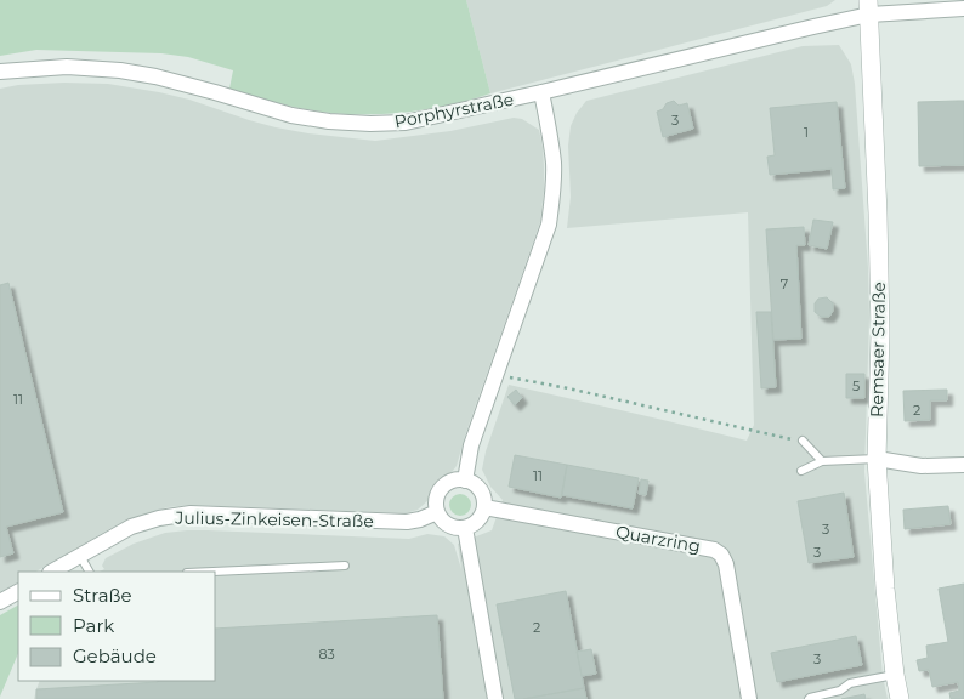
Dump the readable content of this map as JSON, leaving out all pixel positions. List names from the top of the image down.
{
  "streets": {
    "street": [
      "Porphyrstraße",
      "Remsaer Straße",
      "Julius-Zinkeisen-Straße",
      "Quarzring"
    ]
  },
  "crossings": [
    ["Porphyrstraße", "Remsaer Straße"],
    ["Julius-Zinkeisen-Straße", "Quarzring"]
  ],
  "house_numbers": [
    "3",
    "1",
    "7",
    "5",
    "11",
    "2",
    "11",
    "3",
    "3",
    "2",
    "83",
    "3"
  ],
  "legend": ["Straße", "Park", "Gebäude"]
}
